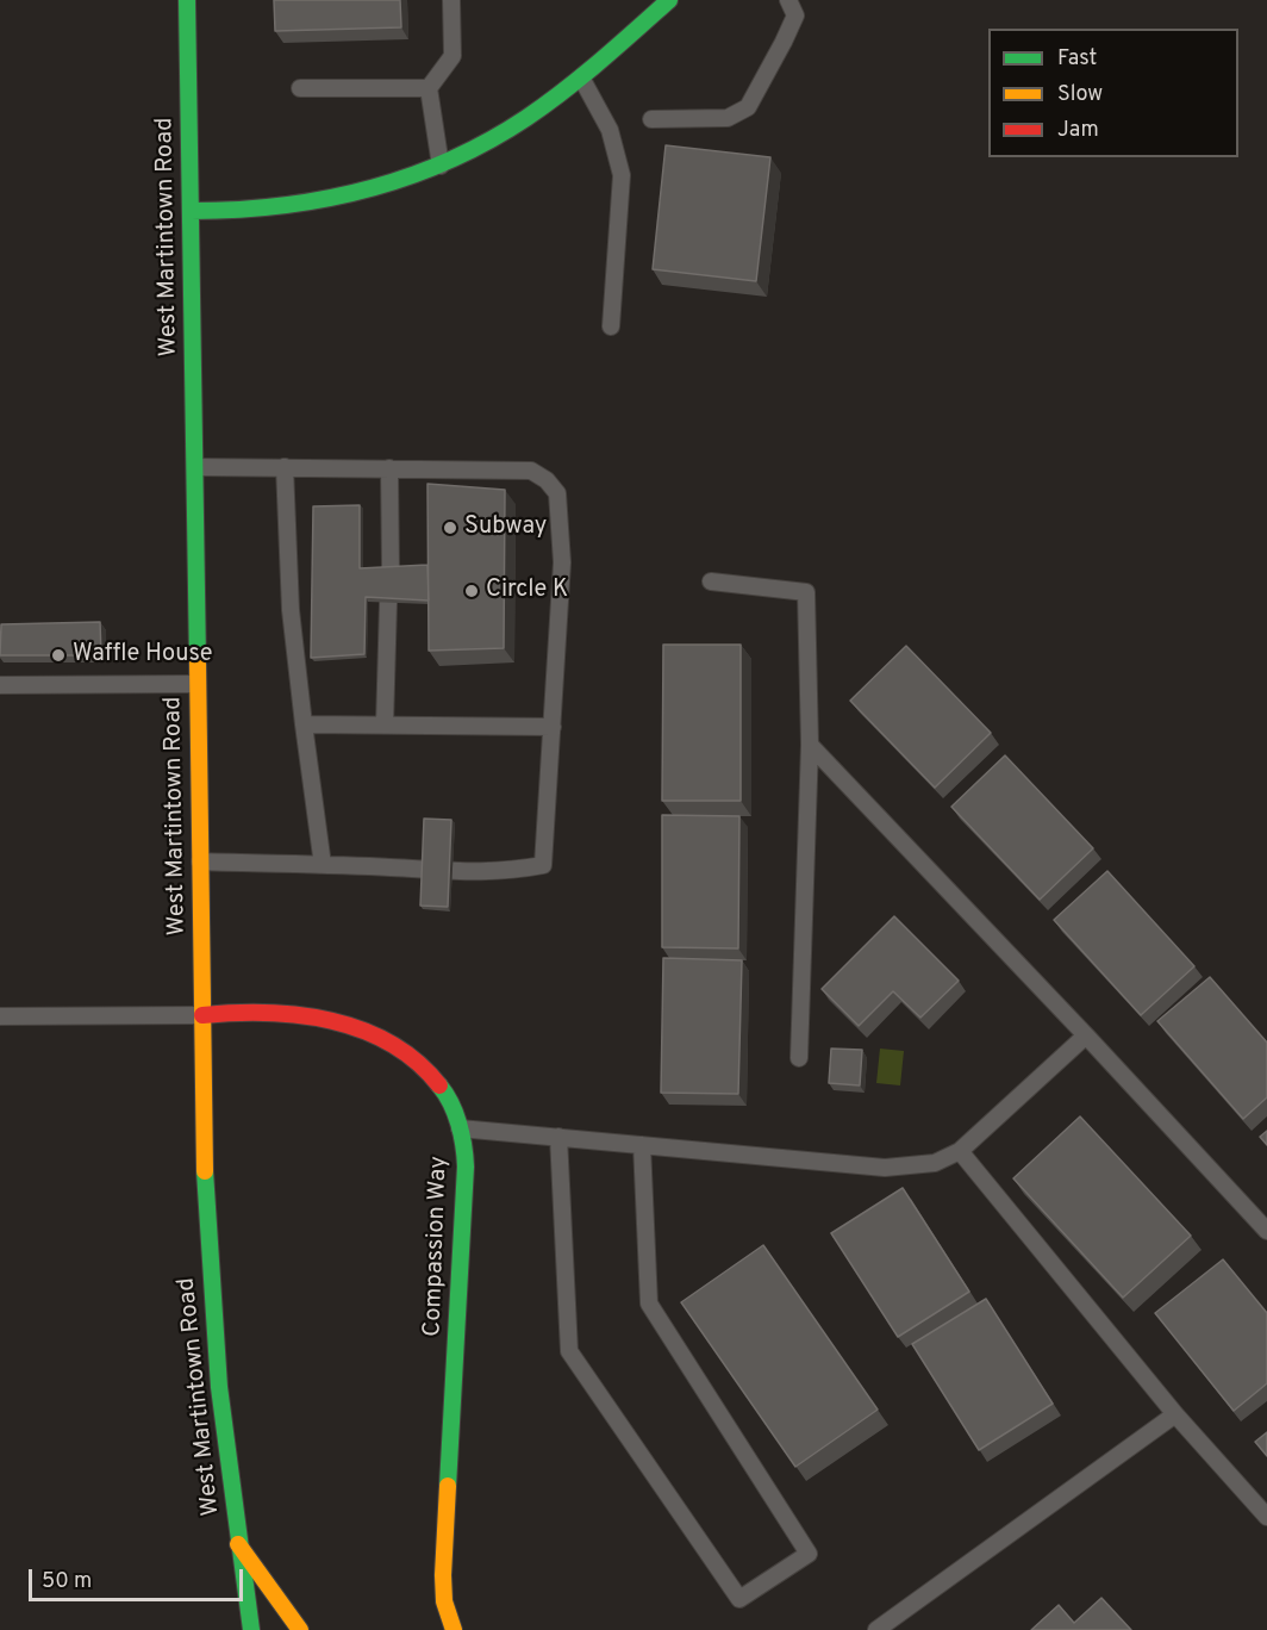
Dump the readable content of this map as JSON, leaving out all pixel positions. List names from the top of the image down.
{
  "streets": {
    "main road": ["West Martintown Road", "Compassion Way"]
  },
  "crossings": [
    ["West Martintown Road", "Compassion Way"]
  ],
  "places": ["Subway", "Circle K", "Waffle House"],
  "legend": ["Fast", "Slow", "Jam"],
  "scale_bar": "50 m"
}
